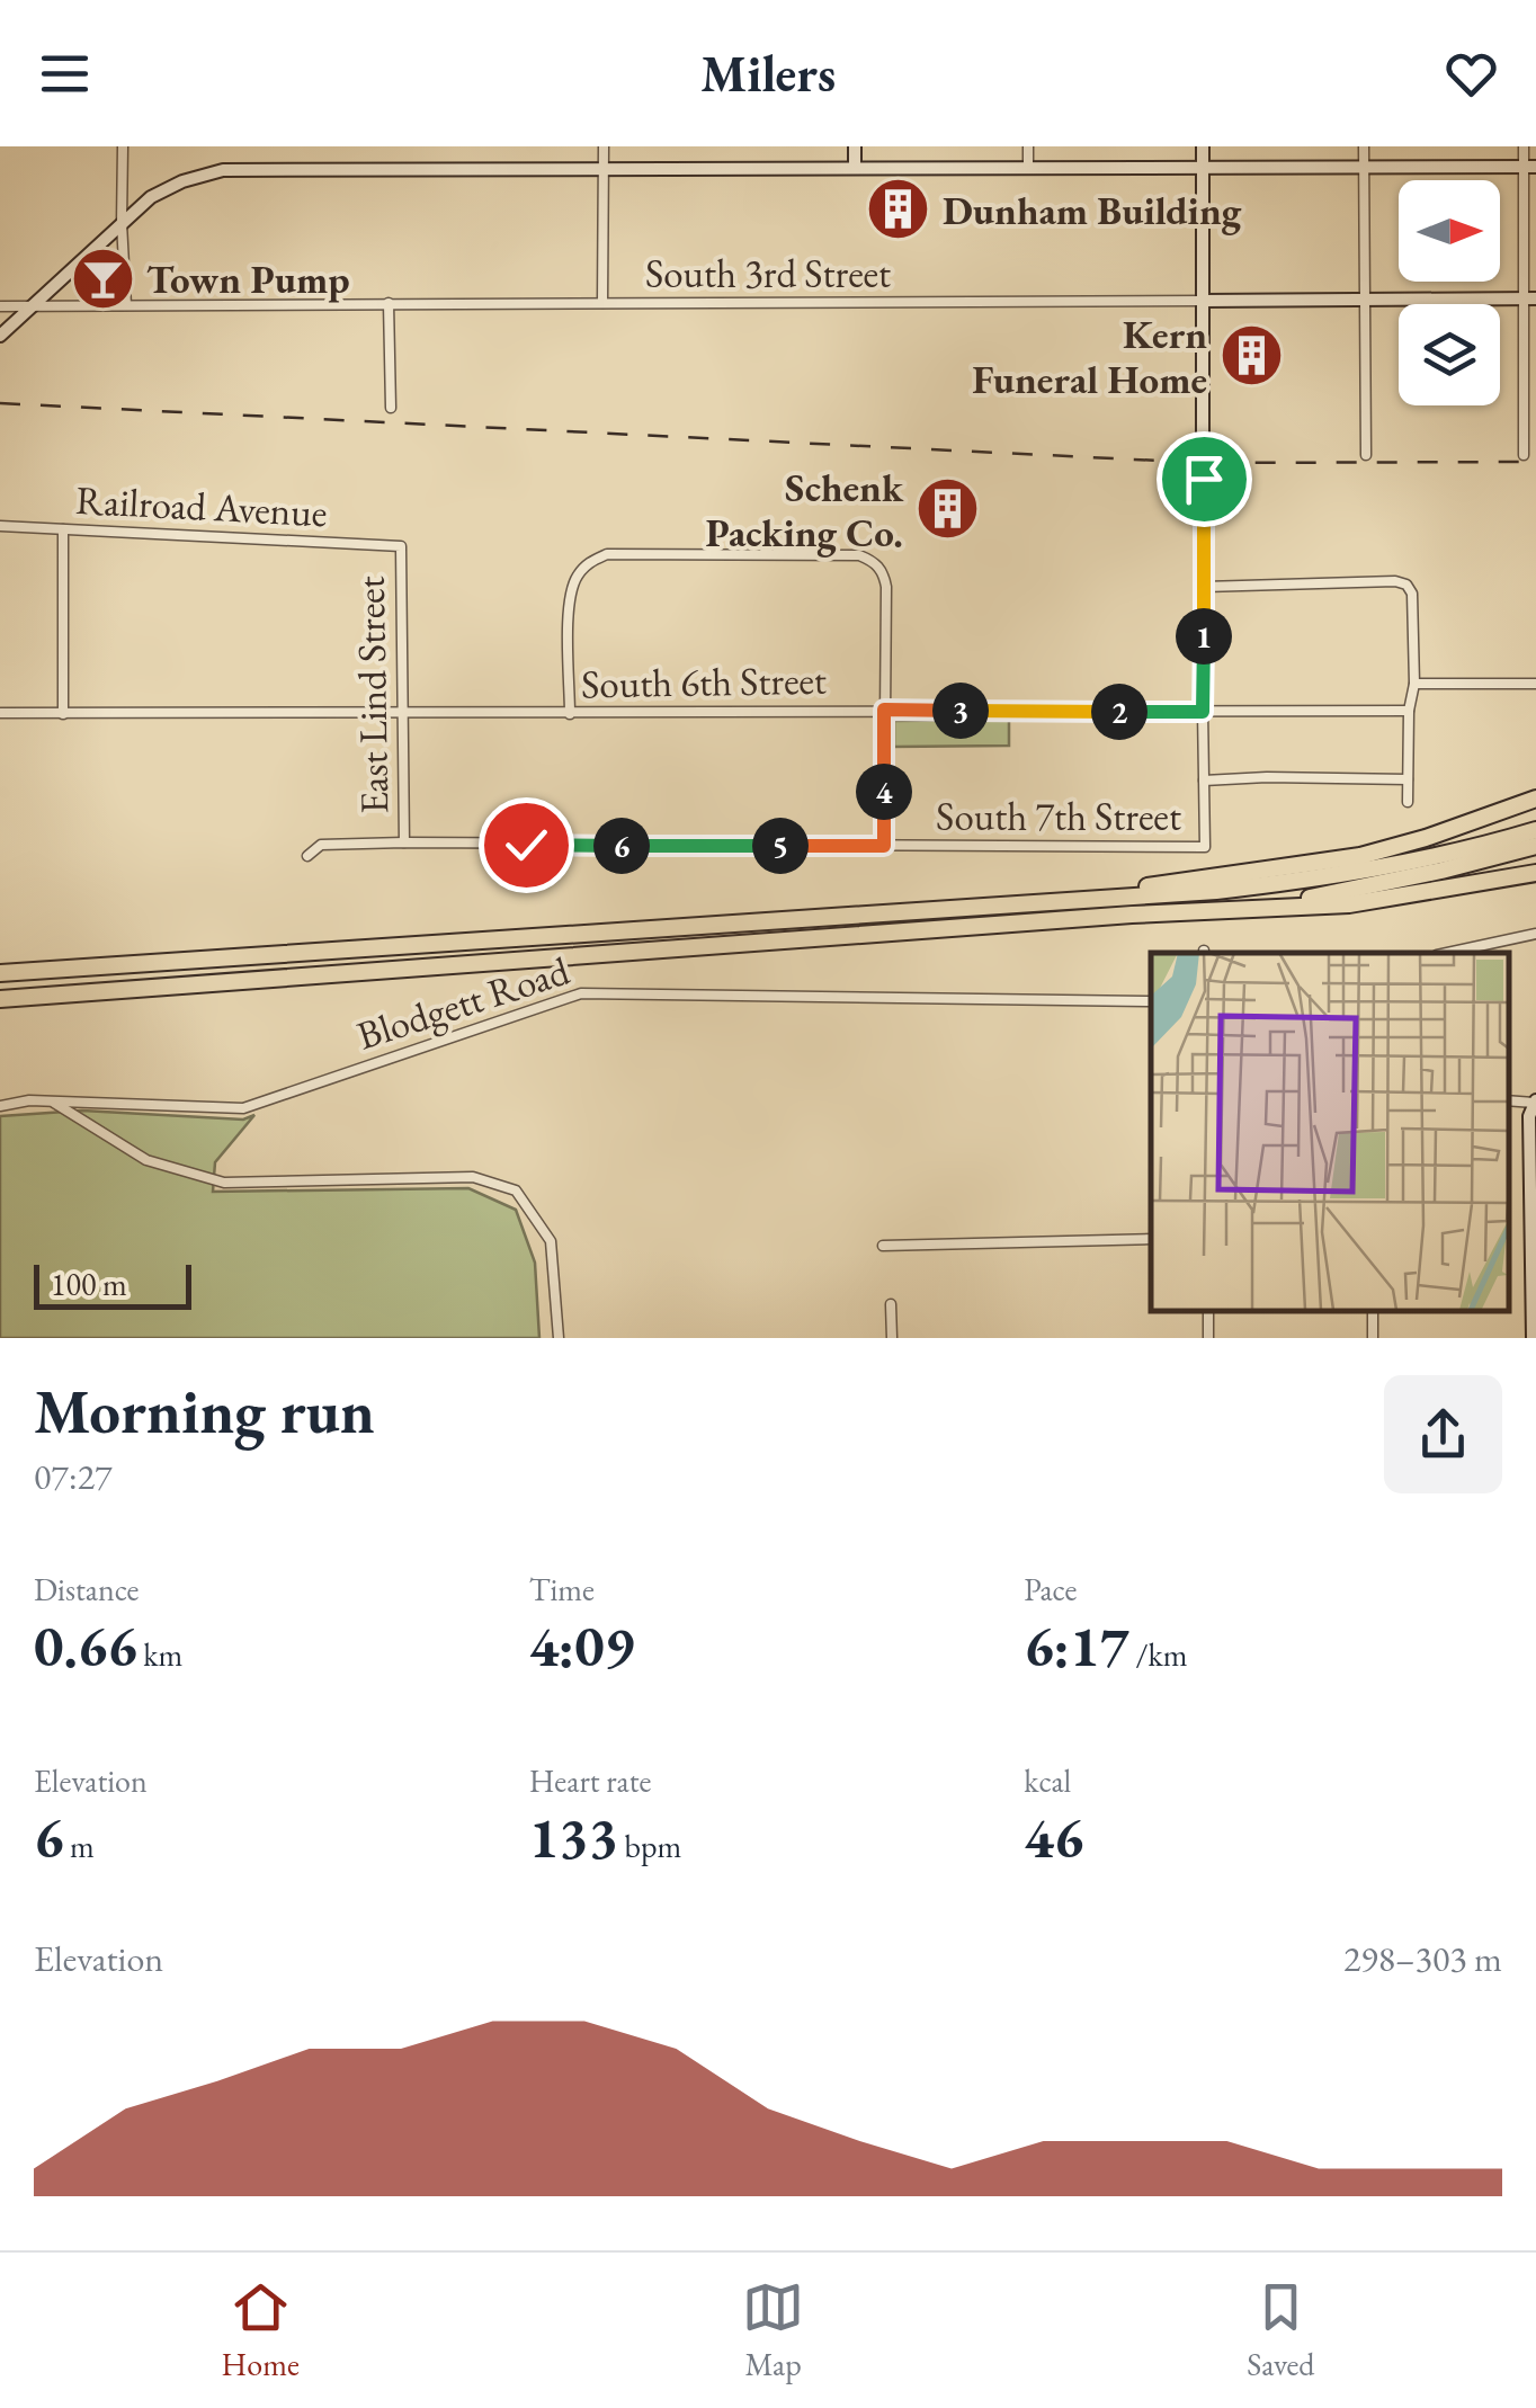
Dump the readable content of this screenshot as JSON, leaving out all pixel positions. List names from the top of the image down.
{
  "streets": {
    "street": [
      "South 3rd Street",
      "Railroad Avenue",
      "South 6th Street",
      "East Lind Street",
      "South 7th Street",
      "Blodgett Road"
    ]
  },
  "crossings": [
    ["Railroad Avenue", "East Lind Street"],
    ["South 6th Street", "East Lind Street"],
    ["East Lind Street", "South 7th Street"]
  ],
  "places": {
    "building": ["Dunham Building", "Kern Funeral Home", "Schenk Packing Co."],
    "bar": ["Town Pump"]
  },
  "scale_bar": "100 m",
  "north": "right",
  "page": {
    "header": "Milers",
    "pins": [
      "1",
      "3",
      "2",
      "4",
      "5",
      "6"
    ],
    "scale": "100 m",
    "heading": ["Morning run", "07:27"],
    "stats": [
      ["Distance", "0.66 km"],
      ["Time", "4:09"],
      ["Pace", "6:17 /km"],
      ["Elevation", "6 m"],
      ["Heart rate", "133 bpm"],
      ["kcal", "46"]
    ],
    "chart": ["Elevation", "298–303 m"],
    "tabs": ["Home", "Map", "Saved"]
  }
}
